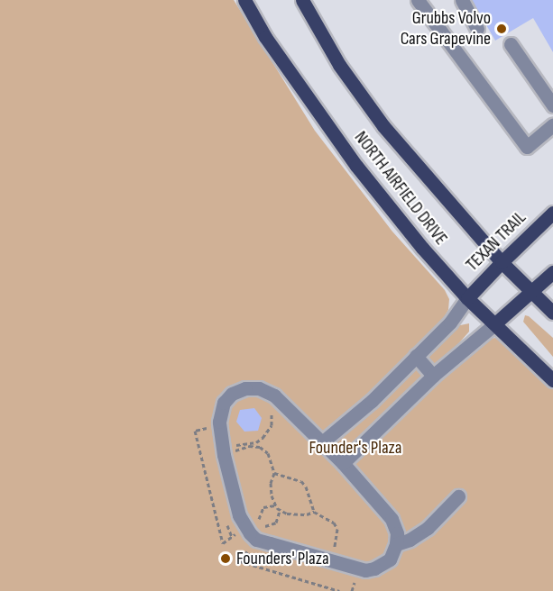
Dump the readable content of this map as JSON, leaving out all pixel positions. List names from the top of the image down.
{
  "streets": {
    "main road": ["NORTH AIRFIELD DRIVE", "TEXAN TRAIL"]
  },
  "crossings": [
    ["NORTH AIRFIELD DRIVE", "TEXAN TRAIL"]
  ],
  "parks": ["Founder's Plaza"],
  "places": ["Grubbs Volvo Cars Grapevine", "Founders' Plaza"]
}
